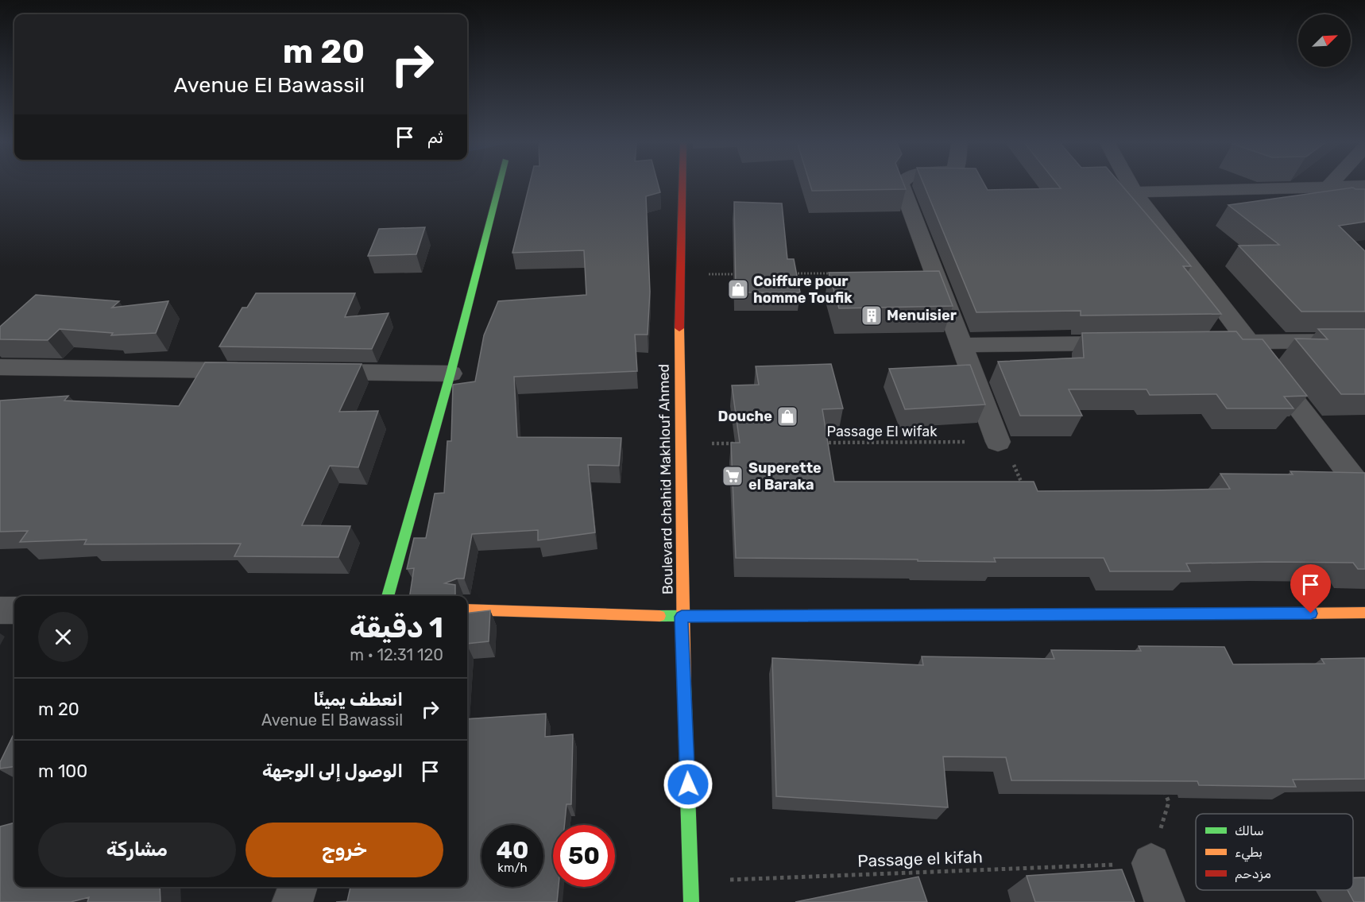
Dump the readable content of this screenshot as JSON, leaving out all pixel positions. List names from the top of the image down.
{
  "streets": {
    "street": ["Boulevard chahid Makhlouf Ahmed"],
    "path": ["Passage El wifak", "Passage el kifah"]
  },
  "crossings": [
    ["Boulevard chahid Makhlouf Ahmed", "Passage el kifah"]
  ],
  "places": {
    "shop": ["Coiffure pour homme Toufik", "Douche"],
    "building": ["Menuisier"],
    "supermarket": ["Superette el Baraka"]
  },
  "legend": ["سالك", "بطيء", "مزدحم"],
  "north": "top right",
  "page": {
    "turn": ["20 m", "Avenue El Bawassil"],
    "then": "ثم",
    "heading": ["1 دقيقة", "120 m · 12:31"],
    "list": [
      {
        "name": "انعطف يمينًا",
        "note": "Avenue El Bawassil",
        "value": "20 m"
      },
      {
        "name": "الوصول إلى الوجهة",
        "value": "100 m"
      }
    ],
    "buttons": ["خروج", "مشاركة"],
    "speed": "40 km/h",
    "limit": "50"
  }
}
